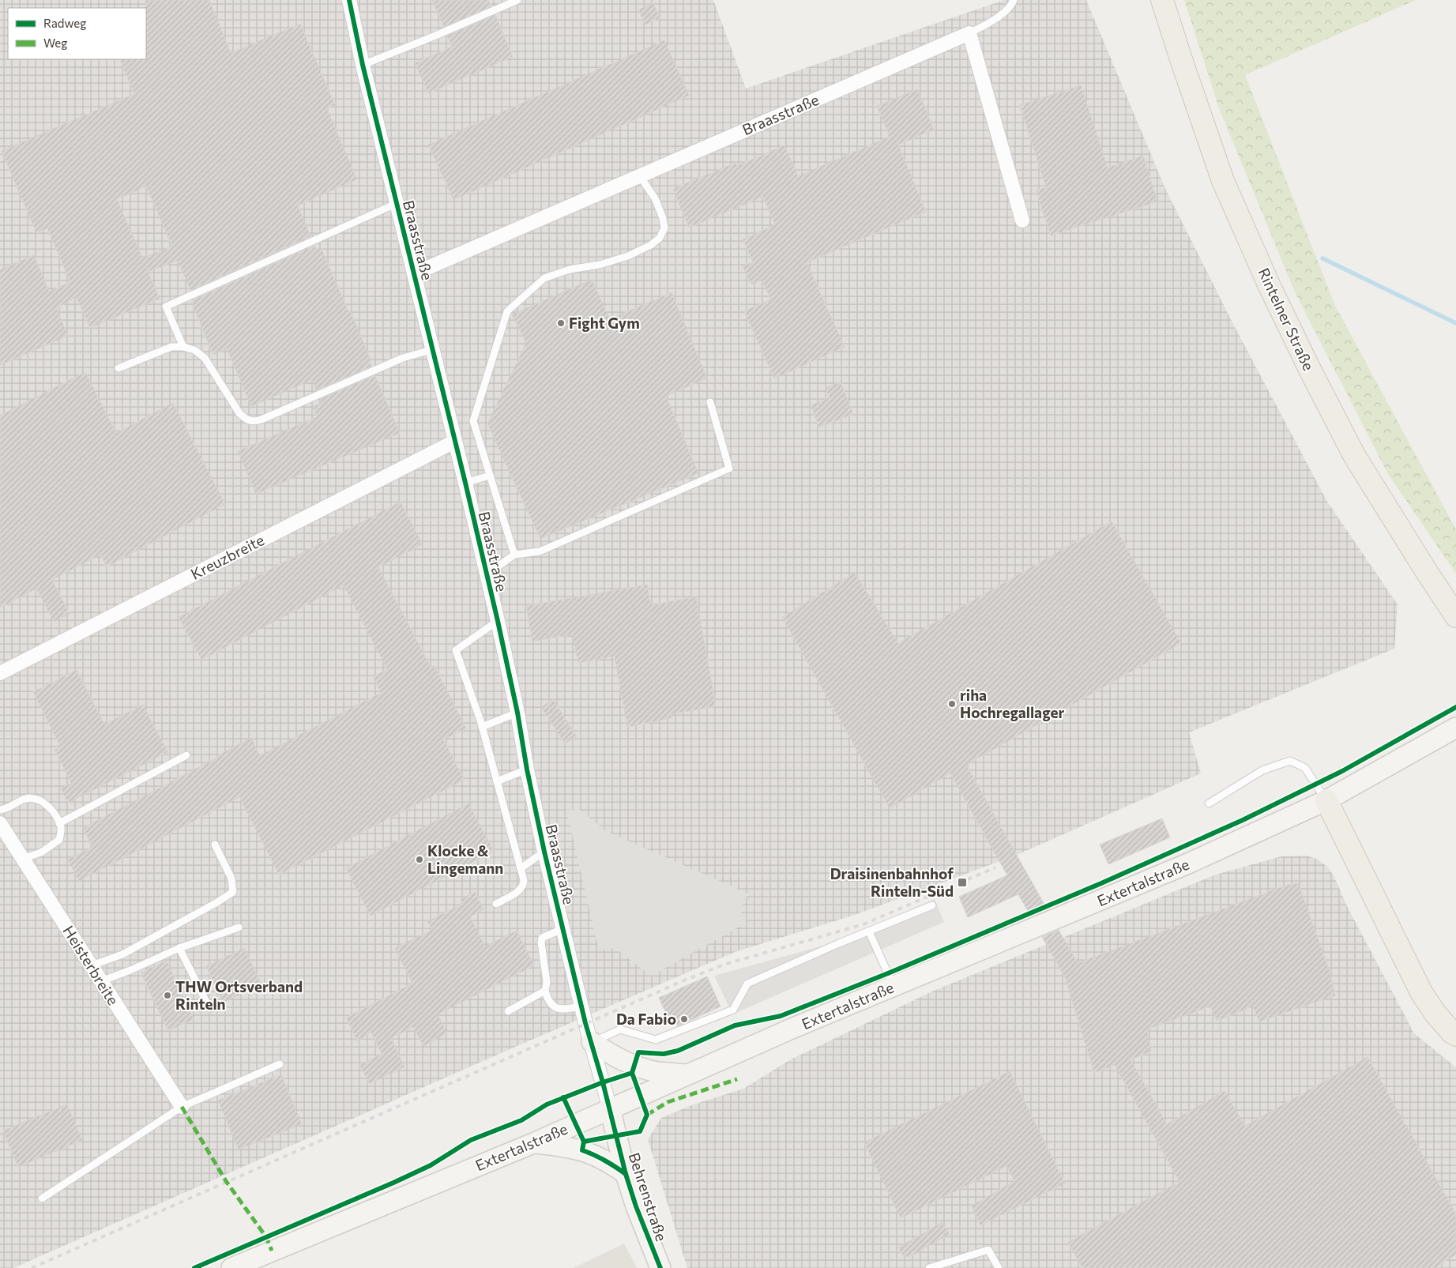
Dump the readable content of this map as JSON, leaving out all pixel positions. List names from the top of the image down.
{
  "streets": {
    "main road": ["Rintelner Straße", "Extertalstraße", "Behrenstraße"],
    "street": ["Braasstraße", "Kreuzbreite", "Heisterbreite"]
  },
  "crossings": [
    ["Braasstraße", "Kreuzbreite"],
    ["Braasstraße", "Extertalstraße"],
    ["Braasstraße", "Behrenstraße"],
    ["Extertalstraße", "Behrenstraße"]
  ],
  "places": {
    "other": [
      "Fight Gym",
      "riha Hochregallager",
      "Klocke & Lingemann",
      "THW Ortsverband Rinteln",
      "Da Fabio"
    ],
    "transit": ["Draisinenbahnhof Rinteln-Süd"]
  },
  "legend": ["Radweg", "Weg"]
}
